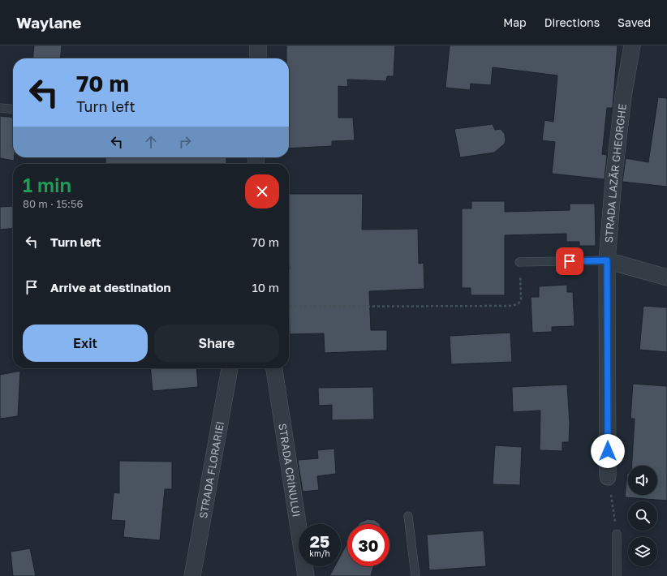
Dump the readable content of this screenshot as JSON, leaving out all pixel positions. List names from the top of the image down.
{
  "streets": {
    "street": ["STRADA LAZĂR GHEORGHE", "STRADA FLORARIEI", "STRADA CRINULUI"]
  },
  "page": {
    "header": "Waylane",
    "nav": ["Map", "Directions", "Saved"],
    "turn": ["70 m", "Turn left"],
    "heading": ["1 min", "80 m · 15:56"],
    "list": [
      {
        "name": "Turn left",
        "value": "70 m"
      },
      {
        "name": "Arrive at destination",
        "value": "10 m"
      }
    ],
    "buttons": ["Exit", "Share"],
    "speed": "25 km/h",
    "limit": "30"
  }
}
